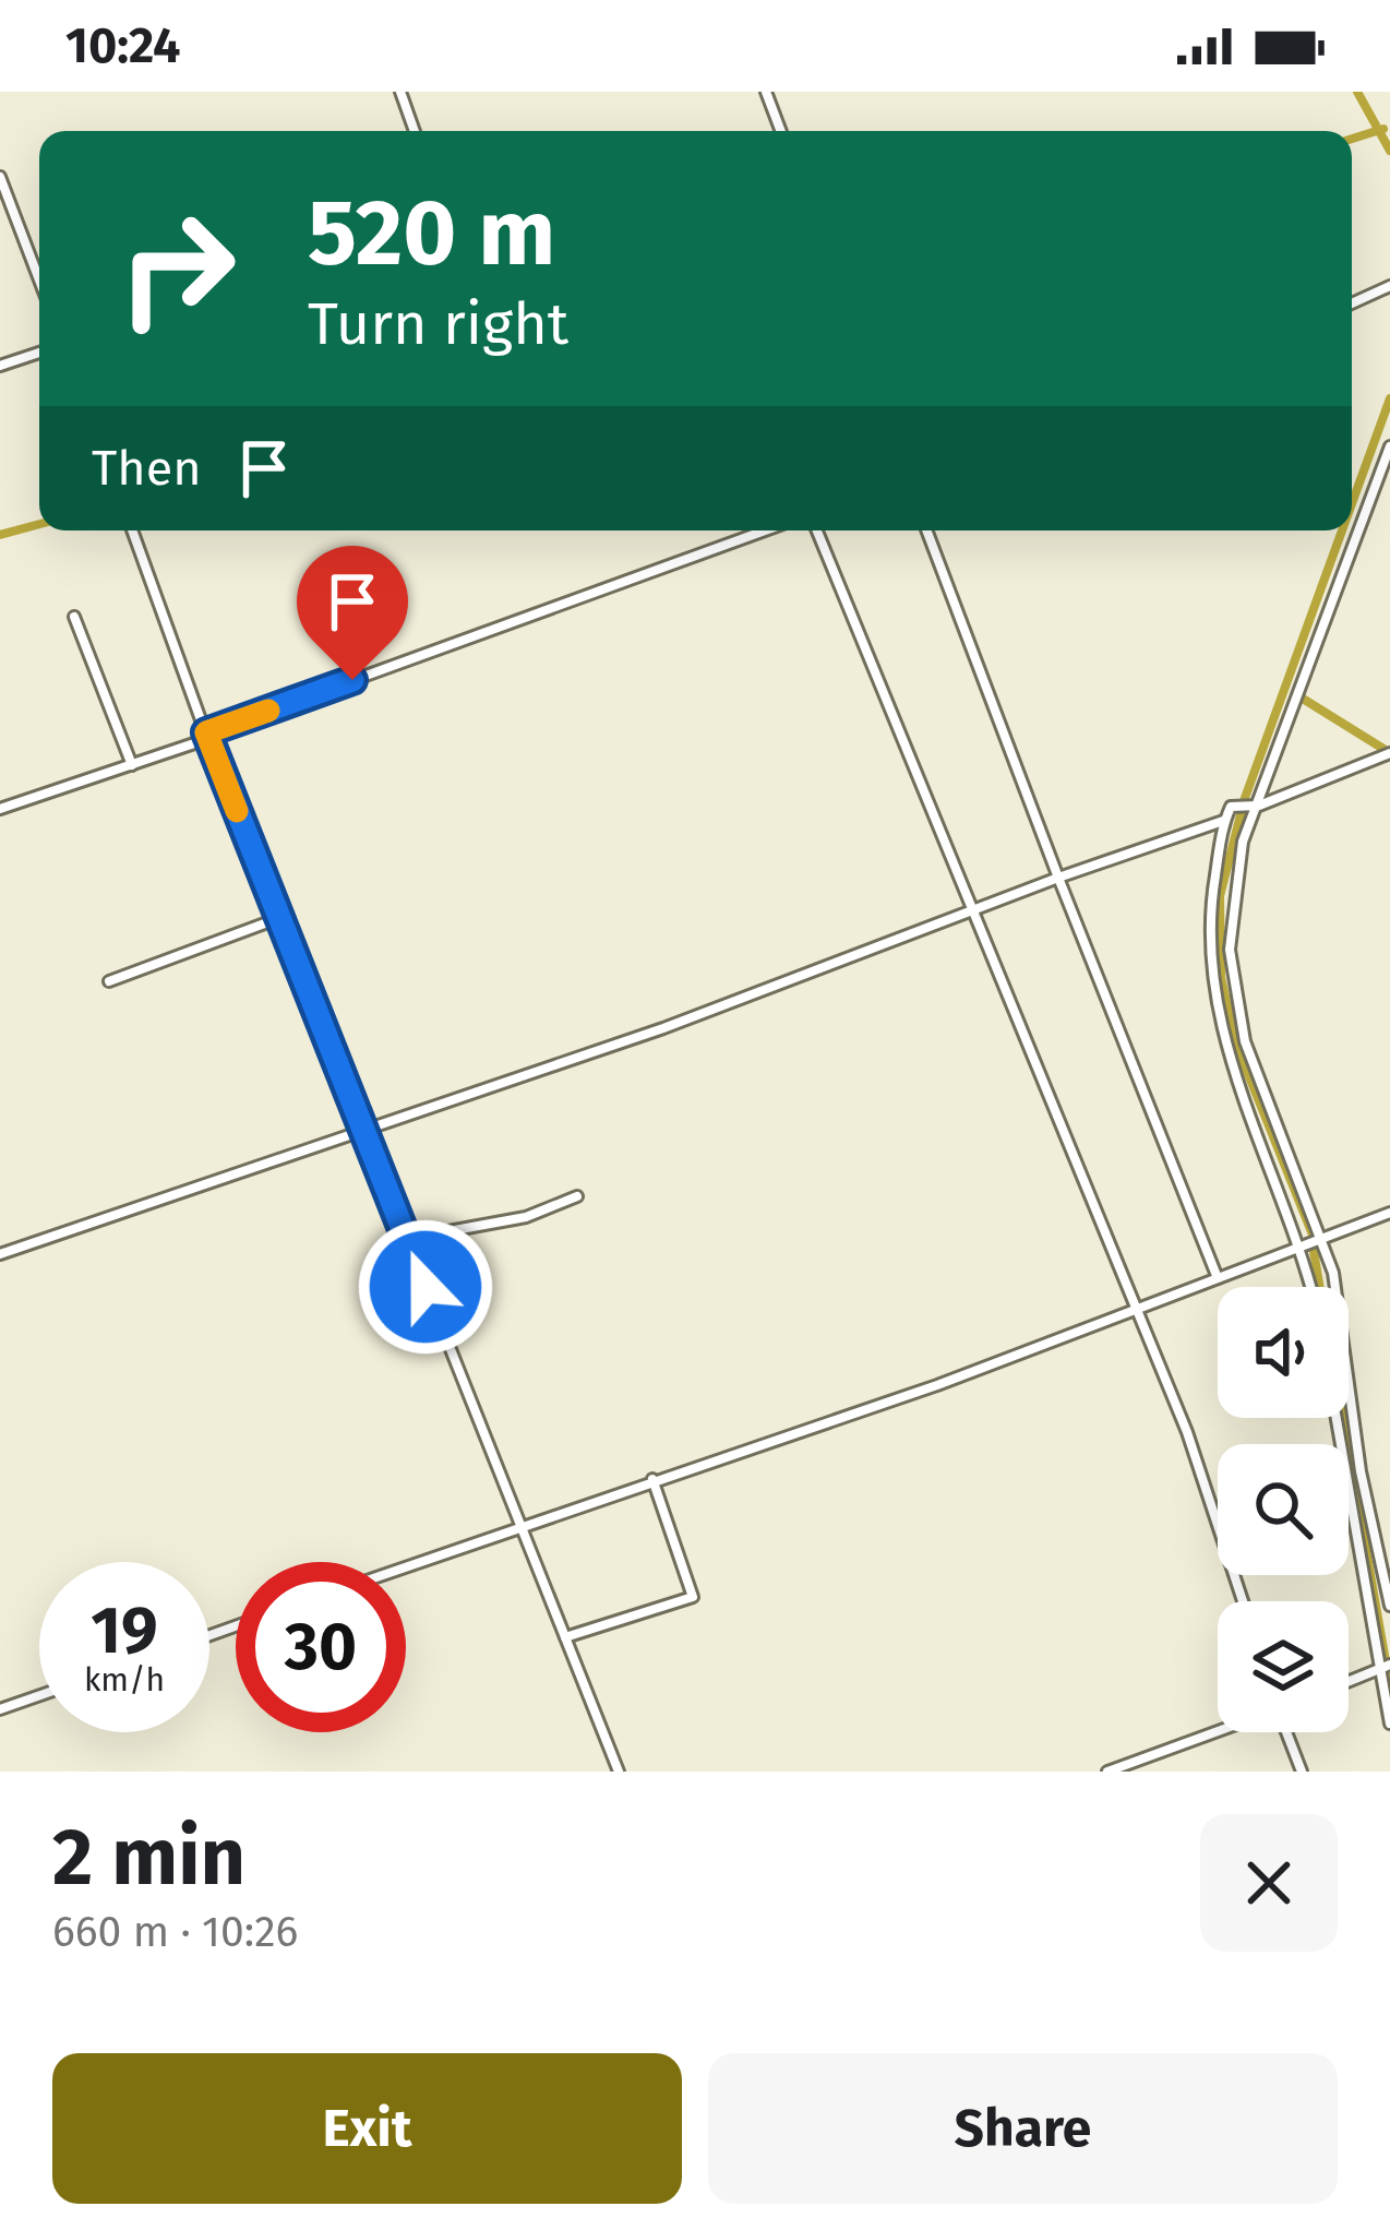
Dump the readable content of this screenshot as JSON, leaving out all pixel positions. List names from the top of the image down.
{
  "page": {
    "status": "10:24",
    "turn": ["520 m", "Turn right"],
    "then": "Then",
    "speed": "19 km/h",
    "limit": "30",
    "heading": ["2 min", "660 m · 10:26"],
    "buttons": ["Exit", "Share"]
  }
}
